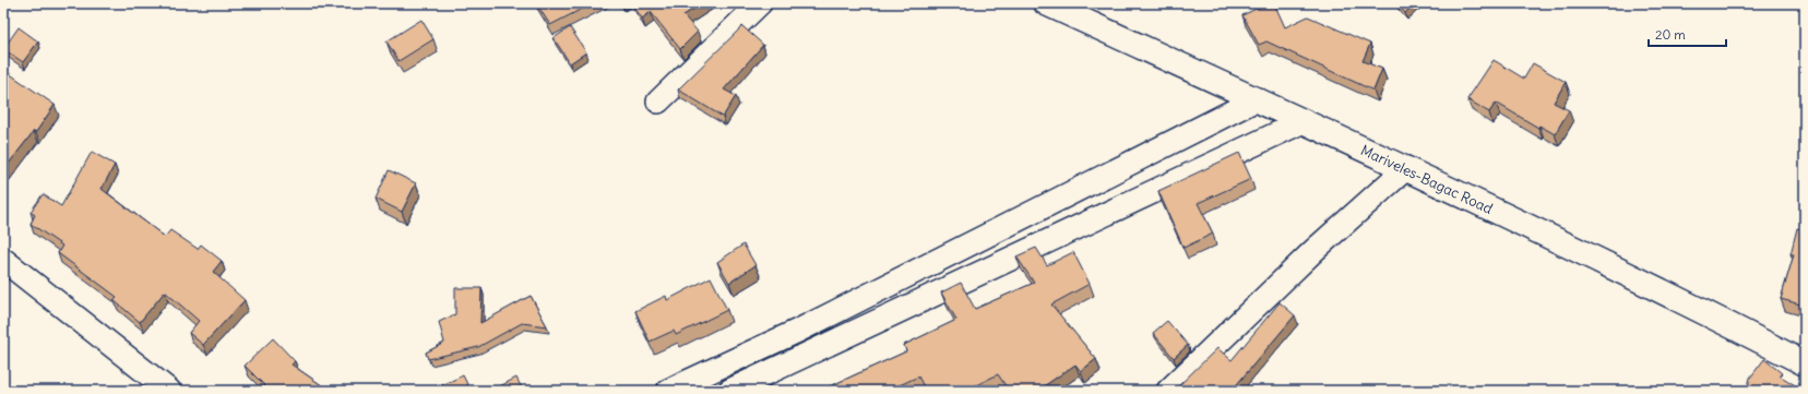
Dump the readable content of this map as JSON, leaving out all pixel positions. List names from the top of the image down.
{
  "streets": {
    "main road": ["Mariveles-Bagac Road"]
  },
  "scale_bar": "20 m"
}
